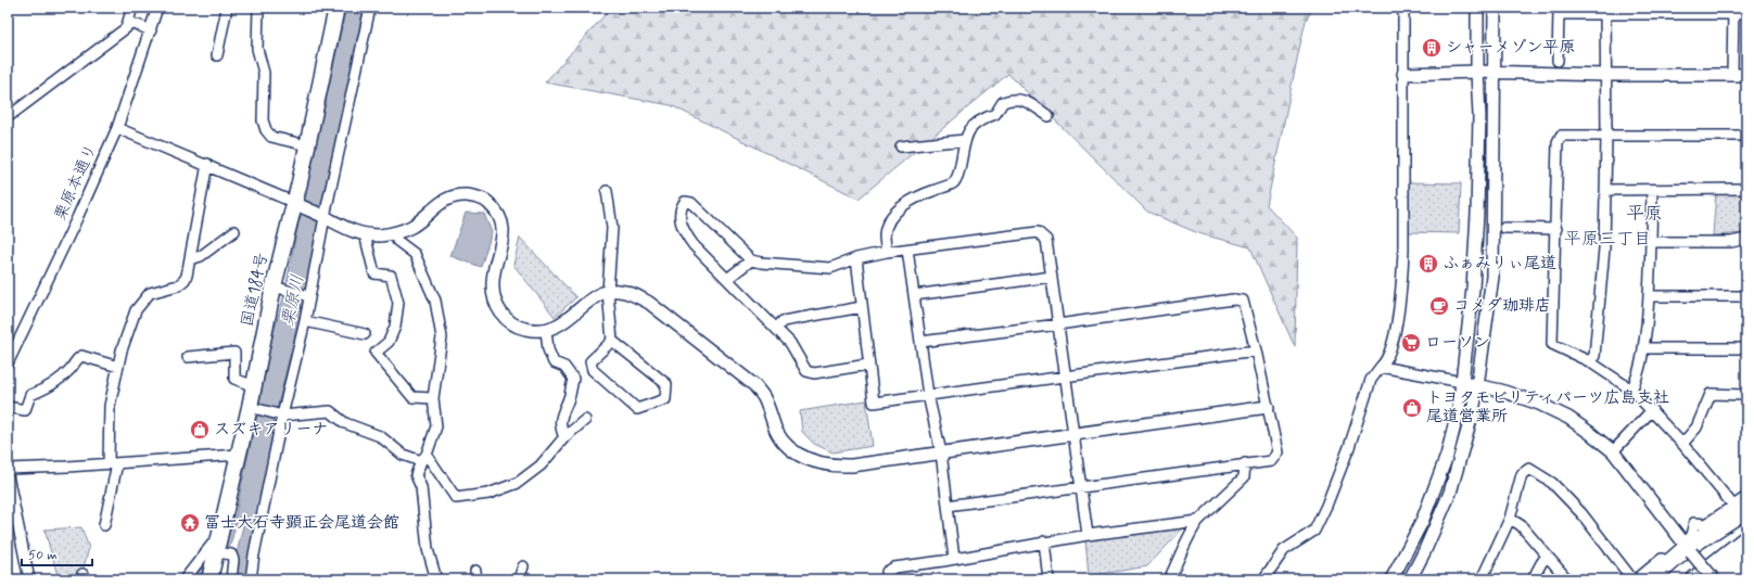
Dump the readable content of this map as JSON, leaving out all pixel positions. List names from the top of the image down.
{
  "streets": {
    "highway": ["国道184号"],
    "street": ["栗原本通り"]
  },
  "districts": ["平原", "平原三丁目"],
  "water": ["栗原川"],
  "places": {
    "building": ["シャーメゾン平原", "ふぁみりぃ尾道"],
    "cafe": ["コメダ珈琲店"],
    "supermarket": ["ローソン"],
    "shop": ["トヨタモビリティパーツ広島支社 尾道営業所", "スズキアリーナ"],
    "temple": ["冨士大石寺顕正会尾道会館"]
  },
  "scale_bar": "50 m"
}
